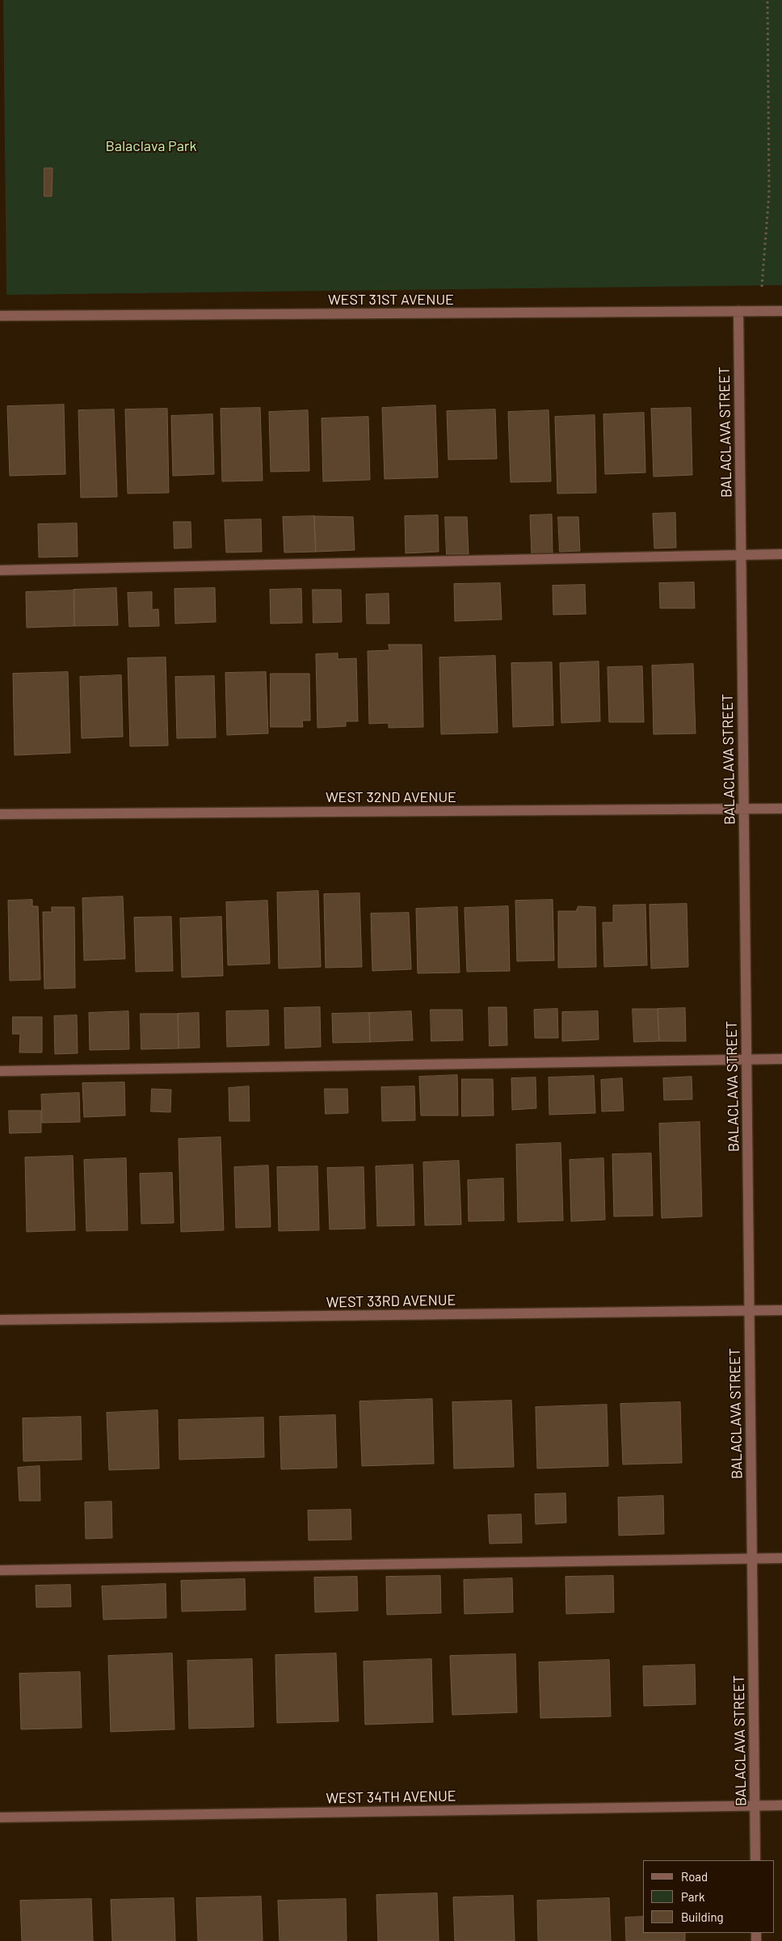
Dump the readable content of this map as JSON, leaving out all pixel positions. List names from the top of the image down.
{
  "streets": {
    "street": [
      "WEST 31ST AVENUE",
      "BALACLAVA STREET",
      "WEST 32ND AVENUE",
      "WEST 33RD AVENUE",
      "WEST 34TH AVENUE"
    ]
  },
  "crossings": [
    ["WEST 31ST AVENUE", "BALACLAVA STREET"],
    ["BALACLAVA STREET", "WEST 32ND AVENUE"],
    ["BALACLAVA STREET", "WEST 33RD AVENUE"],
    ["BALACLAVA STREET", "WEST 34TH AVENUE"]
  ],
  "parks": ["Balaclava Park"],
  "legend": ["Road", "Park", "Building"]
}
